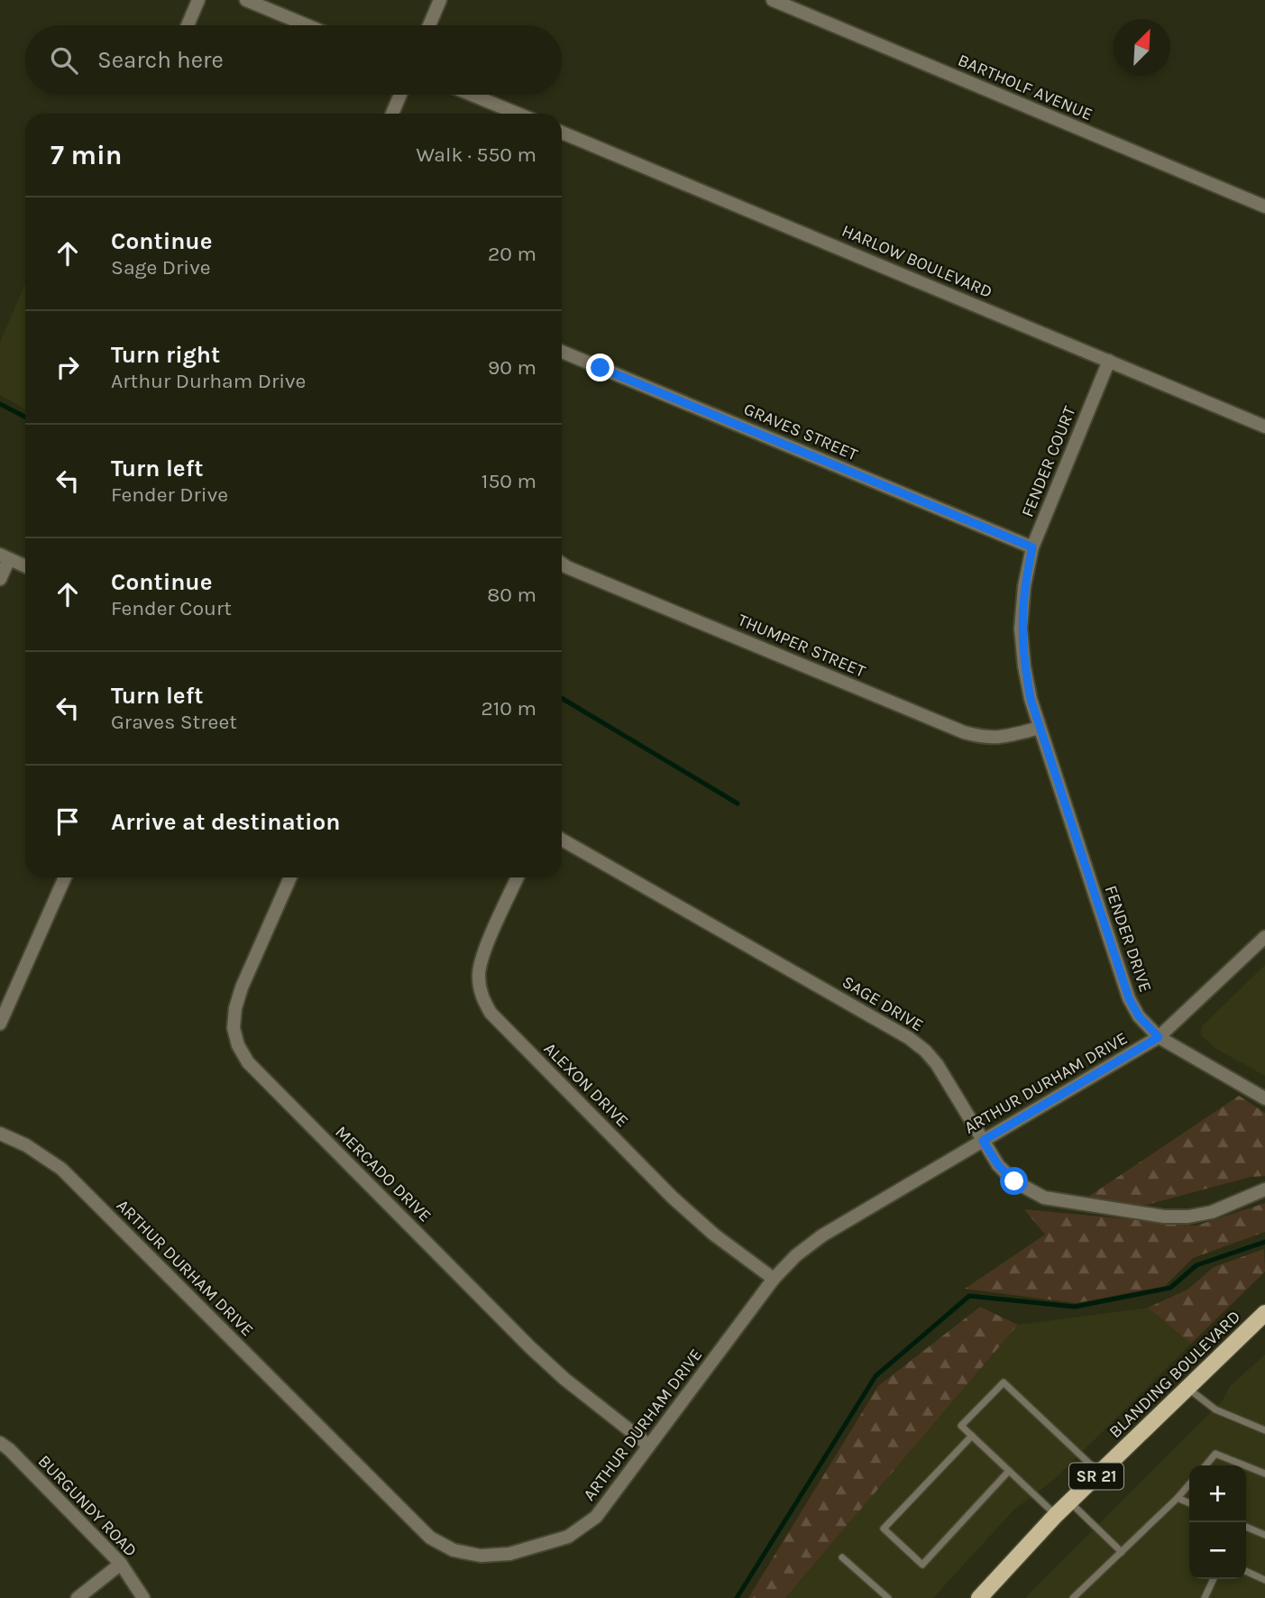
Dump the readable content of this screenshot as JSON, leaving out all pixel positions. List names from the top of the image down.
{
  "streets": {
    "main road": ["BLANDING BOULEVARD", "SR 21"],
    "street": [
      "BARTHOLF AVENUE",
      "HARLOW BOULEVARD",
      "GRAVES STREET",
      "FENDER COURT",
      "THUMPER STREET",
      "FENDER DRIVE",
      "SAGE DRIVE",
      "ARTHUR DURHAM DRIVE",
      "ALEXON DRIVE",
      "MERCADO DRIVE",
      "BURGUNDY ROAD"
    ]
  },
  "crossings": [
    ["HARLOW BOULEVARD", "FENDER COURT"],
    ["GRAVES STREET", "FENDER COURT"],
    ["FENDER COURT", "THUMPER STREET"],
    ["FENDER COURT", "FENDER DRIVE"],
    ["THUMPER STREET", "FENDER DRIVE"],
    ["FENDER DRIVE", "ARTHUR DURHAM DRIVE"],
    ["SAGE DRIVE", "ARTHUR DURHAM DRIVE"],
    ["ARTHUR DURHAM DRIVE", "ALEXON DRIVE"],
    ["ARTHUR DURHAM DRIVE", "MERCADO DRIVE"]
  ],
  "north": "top right",
  "page": {
    "search": "Search here",
    "heading": ["7 min", "Walk · 550 m"],
    "list": [
      ["Continue", "Sage Drive", "20 m"],
      ["Turn right", "Arthur Durham Drive", "90 m"],
      ["Turn left", "Fender Drive", "150 m"],
      ["Continue", "Fender Court", "80 m"],
      ["Turn left", "Graves Street", "210 m"],
      "Arrive at destination"
    ],
    "map_buttons": ["+", "−"]
  }
}
